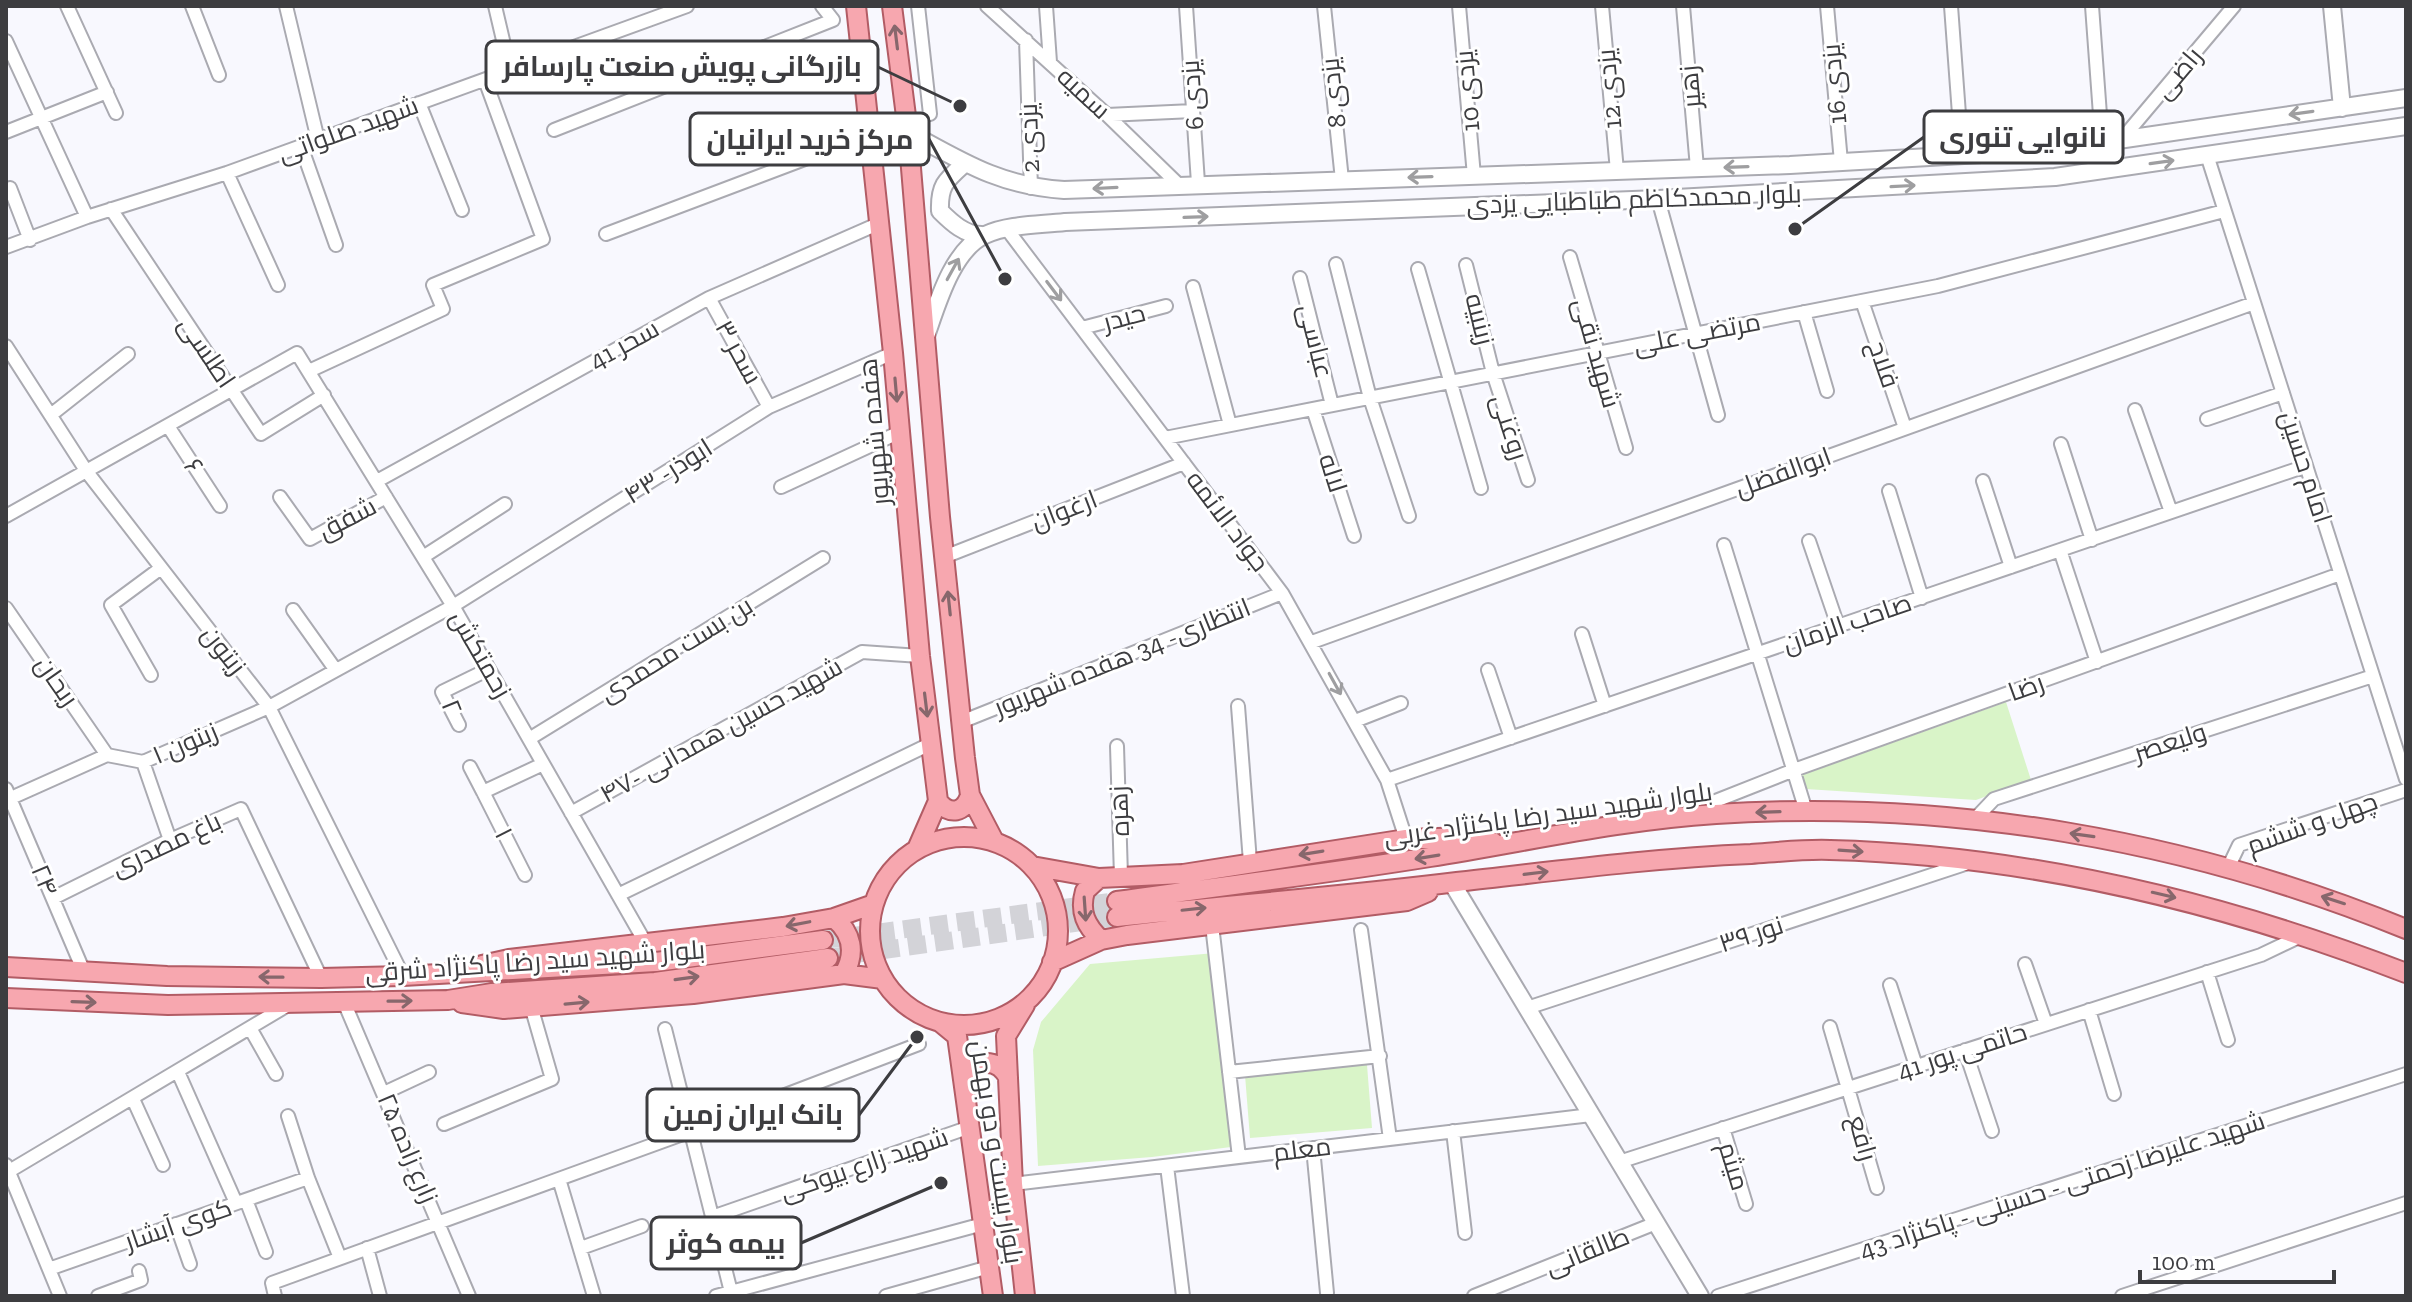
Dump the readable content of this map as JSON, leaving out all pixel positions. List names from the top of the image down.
{
  "streets": {
    "main road": [
      "بلوار محمدکاظم طباطبایی یزدی",
      "هفده شهریور",
      "بلوار شهید سید رضا پاکنژاد غربی",
      "بلوار شهید سید رضا پاکنژاد شرقی",
      "بلوار بیست و دو بهمن"
    ],
    "street": [
      "راضی",
      "یزدی 16",
      "زهیر",
      "یزدی 12",
      "یزدی 10",
      "سمیه",
      "یزدی 8",
      "یزدی 6",
      "شهید صلواتی",
      "یزدی 2",
      "حیدر",
      "زینبیه",
      "مرتضی علی",
      "عباسی",
      "سحر 41",
      "اطلسی",
      "سحر ۳",
      "شهید نقی",
      "فلاح",
      "روغنی",
      "۶",
      "امام حسین",
      "ابوذر- ۴۳",
      "ابوالفضل",
      "لاله",
      "ارغوان",
      "شفق",
      "جواد الائمه",
      "صاحب الزمان",
      "بن بست محمدی",
      "زیتون",
      "زحمتکش",
      "انتظاری- 34 هفده شهریور",
      "ریحان",
      "رضا",
      "۲",
      "شهید حسین همدانی -۴۷",
      "ولیعصر",
      "زیتون ۱",
      "زهره",
      "چهل و ششم",
      "۱",
      "باغ مصدری",
      "۲۴",
      "نور ۳۹",
      "حاتمی پور 41",
      "رافع",
      "زارع زاده ۲۵",
      "معلم",
      "شهید زارع بیوکی",
      "میثم",
      "شهید علیرضا زحمتی - حسینی - پاکنژاد 43",
      "کوی آبشار",
      "طالقانی"
    ]
  },
  "crossings": [
    ["راضی", "بلوار محمدکاظم طباطبایی یزدی"],
    ["یزدی 16", "بلوار محمدکاظم طباطبایی یزدی"],
    ["زهیر", "بلوار محمدکاظم طباطبایی یزدی"],
    ["یزدی 12", "بلوار محمدکاظم طباطبایی یزدی"],
    ["یزدی 10", "بلوار محمدکاظم طباطبایی یزدی"],
    ["سمیه", "یزدی 2"],
    ["سمیه", "بلوار محمدکاظم طباطبایی یزدی"],
    ["یزدی 8", "بلوار محمدکاظم طباطبایی یزدی"],
    ["یزدی 6", "بلوار محمدکاظم طباطبایی یزدی"],
    ["شهید صلواتی", "اطلسی"],
    ["یزدی 2", "بلوار محمدکاظم طباطبایی یزدی"],
    ["بلوار محمدکاظم طباطبایی یزدی", "امام حسین"],
    ["بلوار محمدکاظم طباطبایی یزدی", "جواد الائمه"],
    ["حیدر", "جواد الائمه"],
    ["زینبیه", "مرتضی علی"],
    ["زینبیه", "روغنی"],
    ["مرتضی علی", "عباسی"],
    ["مرتضی علی", "شهید نقی"],
    ["مرتضی علی", "فلاح"],
    ["مرتضی علی", "روغنی"],
    ["مرتضی علی", "امام حسین"],
    ["مرتضی علی", "لاله"],
    ["مرتضی علی", "جواد الائمه"],
    ["سحر 41", "سحر ۳"],
    ["سحر 41", "هفده شهریور"],
    ["سحر 41", "زحمتکش"],
    ["اطلسی", "زحمتکش"],
    ["سحر ۳", "ابوذر- ۴۳"],
    ["فلاح", "ابوالفضل"],
    ["هفده شهریور", "ابوذر- ۴۳"],
    ["هفده شهریور", "شهید حسین همدانی -۴۷"],
    ["امام حسین", "ابوالفضل"],
    ["امام حسین", "صاحب الزمان"],
    ["امام حسین", "رضا"],
    ["امام حسین", "ولیعصر"],
    ["ابوذر- ۴۳", "زحمتکش"],
    ["ابوذر- ۴۳", "زیتون ۱"],
    ["ابوالفضل", "جواد الائمه"],
    ["ارغوان", "جواد الائمه"],
    ["شفق", "زحمتکش"],
    ["جواد الائمه", "صاحب الزمان"],
    ["جواد الائمه", "انتظاری- 34 هفده شهریور"],
    ["بن بست محمدی", "زحمتکش"],
    ["زیتون", "زیتون ۱"],
    ["زیتون", "بلوار شهید سید رضا پاکنژاد شرقی"],
    ["زحمتکش", "۲"],
    ["زحمتکش", "شهید حسین همدانی -۴۷"],
    ["ریحان", "زیتون ۱"],
    ["ولیعصر", "بلوار شهید سید رضا پاکنژاد غربی"],
    ["بلوار شهید سید رضا پاکنژاد غربی", "چهل و ششم"],
    ["باغ مصدری", "۲۴"],
    ["باغ مصدری", "بلوار شهید سید رضا پاکنژاد شرقی"],
    ["۲۴", "بلوار شهید سید رضا پاکنژاد شرقی"],
    ["بلوار شهید سید رضا پاکنژاد شرقی", "زارع زاده ۲۵"],
    ["حاتمی پور 41", "رافع"],
    ["حاتمی پور 41", "میثم"],
    ["معلم", "بلوار بیست و دو بهمن"],
    ["بلوار بیست و دو بهمن", "شهید زارع بیوکی"]
  ],
  "places": [
    "بازرگانی پویش صنعت پارسافر",
    "نانوایی تنوری",
    "مرکز خرید ایرانیان",
    "بانک ایران زمین",
    "بیمه کوثر"
  ],
  "scale_bar": "100 m"
}
